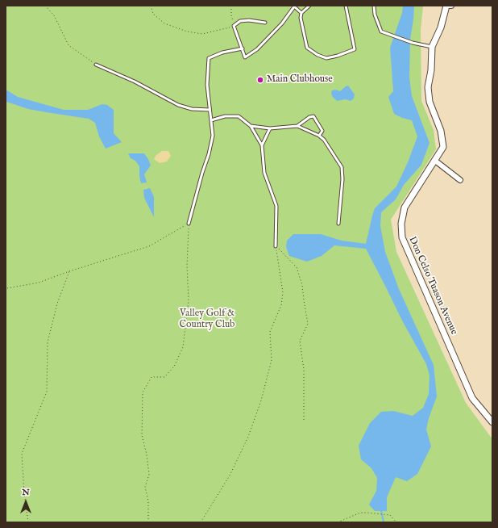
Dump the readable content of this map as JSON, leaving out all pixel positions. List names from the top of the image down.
{
  "streets": {
    "street": ["Don Celso Tuason Avenue"]
  },
  "parks": ["Valley Golf & Country Club"],
  "places": ["Main Clubhouse"],
  "north": "top"
}
